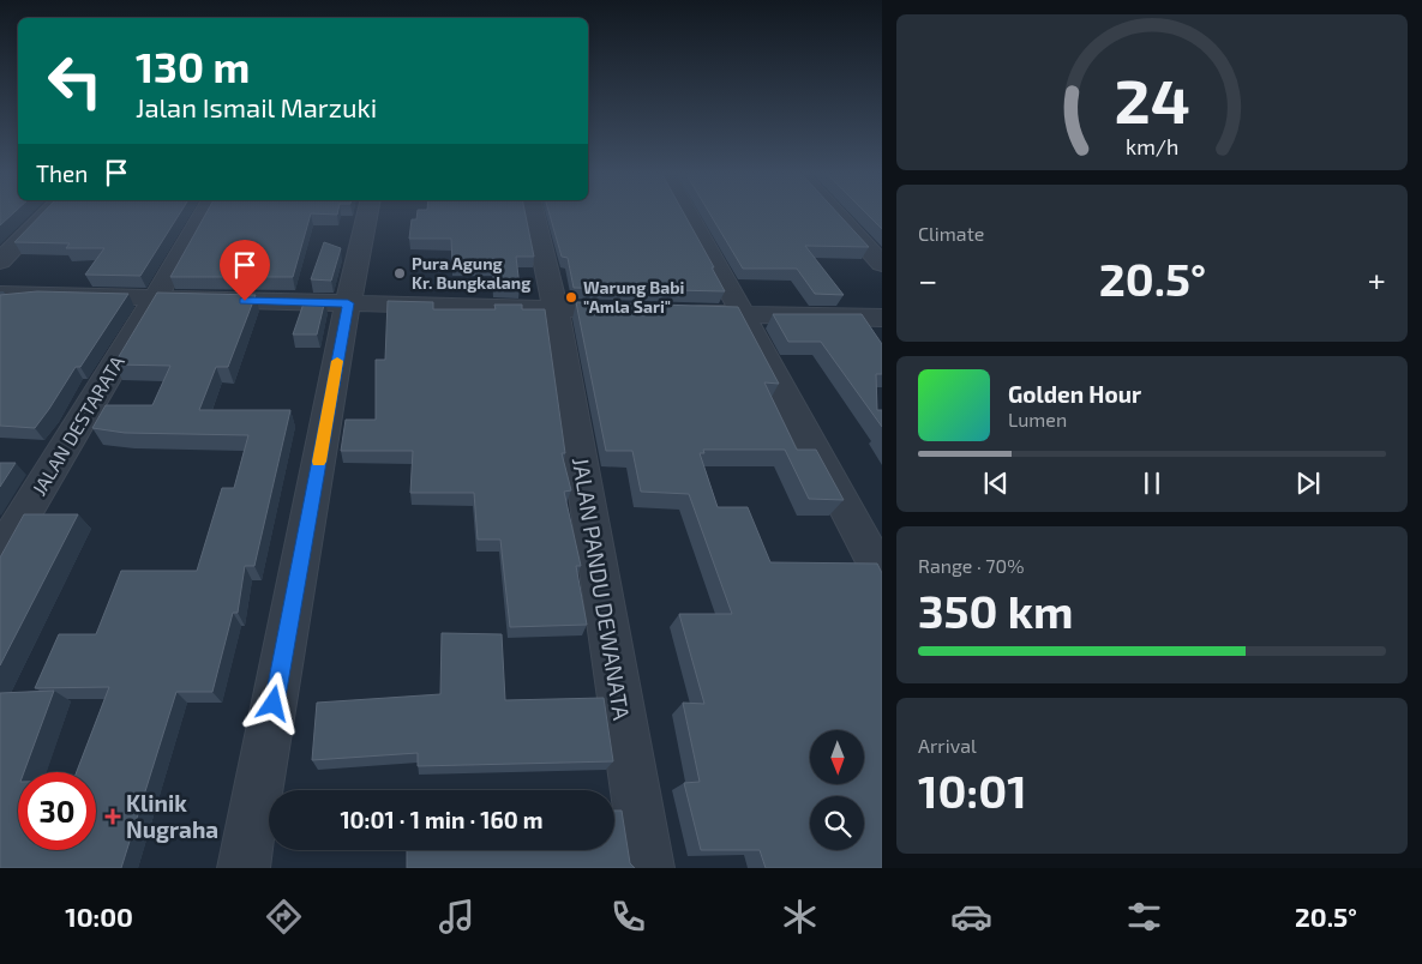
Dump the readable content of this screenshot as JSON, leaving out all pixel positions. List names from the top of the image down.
{
  "streets": {
    "street": ["JALAN DESTARATA", "JALAN PANDU DEWANATA"]
  },
  "places": {
    "other": ["Pura Agung Kr. Bungkalang", "Warung Babi \"Amla Sari\""],
    "health": ["Klinik Nugraha"]
  },
  "north": "bottom",
  "page": {
    "turn": ["130 m", "Jalan Ismail Marzuki"],
    "then": "Then",
    "tile": [
      "Climate",
      ["Range · 70%", "350 km"],
      ["Arrival", "10:01"]
    ],
    "heat": ["−", "20.5°", "+"],
    "song": ["Golden Hour", "Lumen"],
    "limit": "30",
    "trip": "10:01 · 1 min · 160 m",
    "tabs": ["10:00", "20.5°"],
    "gauge": ["24", "km/h"]
  }
}
